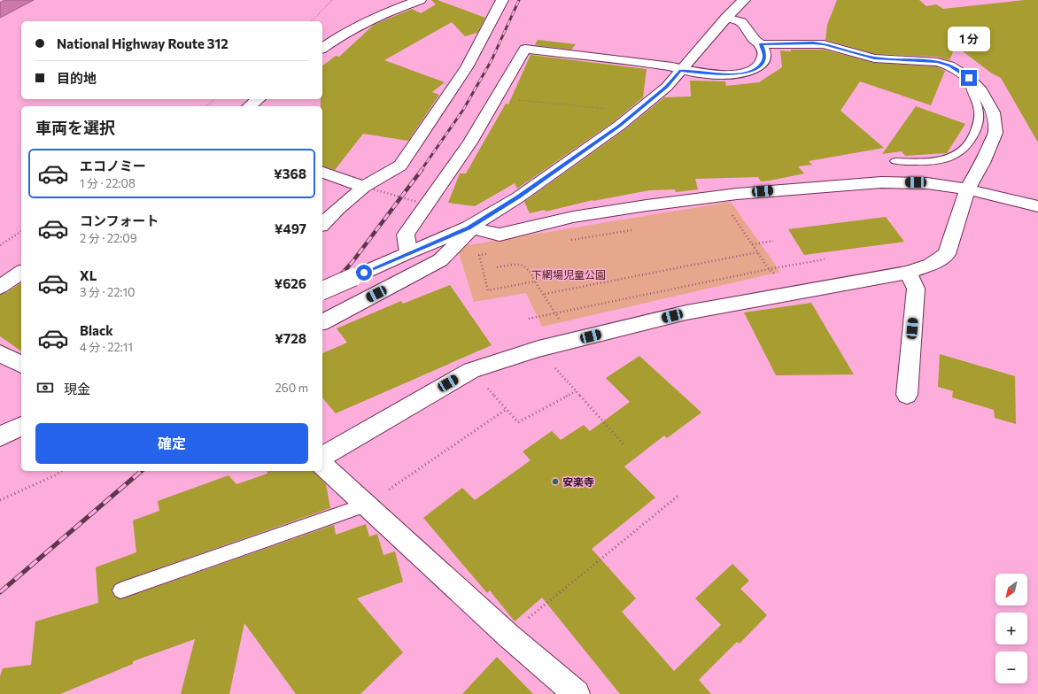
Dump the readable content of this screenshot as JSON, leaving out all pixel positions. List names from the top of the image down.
{
  "parks": ["下網場児童公園"],
  "places": ["安楽寺"],
  "north": "bottom left",
  "page": {
    "banner": ["National Highway Route 312", "目的地"],
    "bubble": "1 分",
    "heading": "車両を選択",
    "list": [
      {
        "name": "エコノミー",
        "note": "1 分 · 22:08",
        "value": "¥368"
      },
      {
        "name": "コンフォート",
        "note": "2 分 · 22:09",
        "value": "¥497"
      },
      {
        "name": "XL",
        "note": "3 分 · 22:10",
        "value": "¥626"
      },
      {
        "name": "Black",
        "note": "4 分 · 22:11",
        "value": "¥728"
      }
    ],
    "pay": ["現金", "260 m"],
    "buttons": "確定",
    "map_buttons": ["+", "−"]
  }
}
